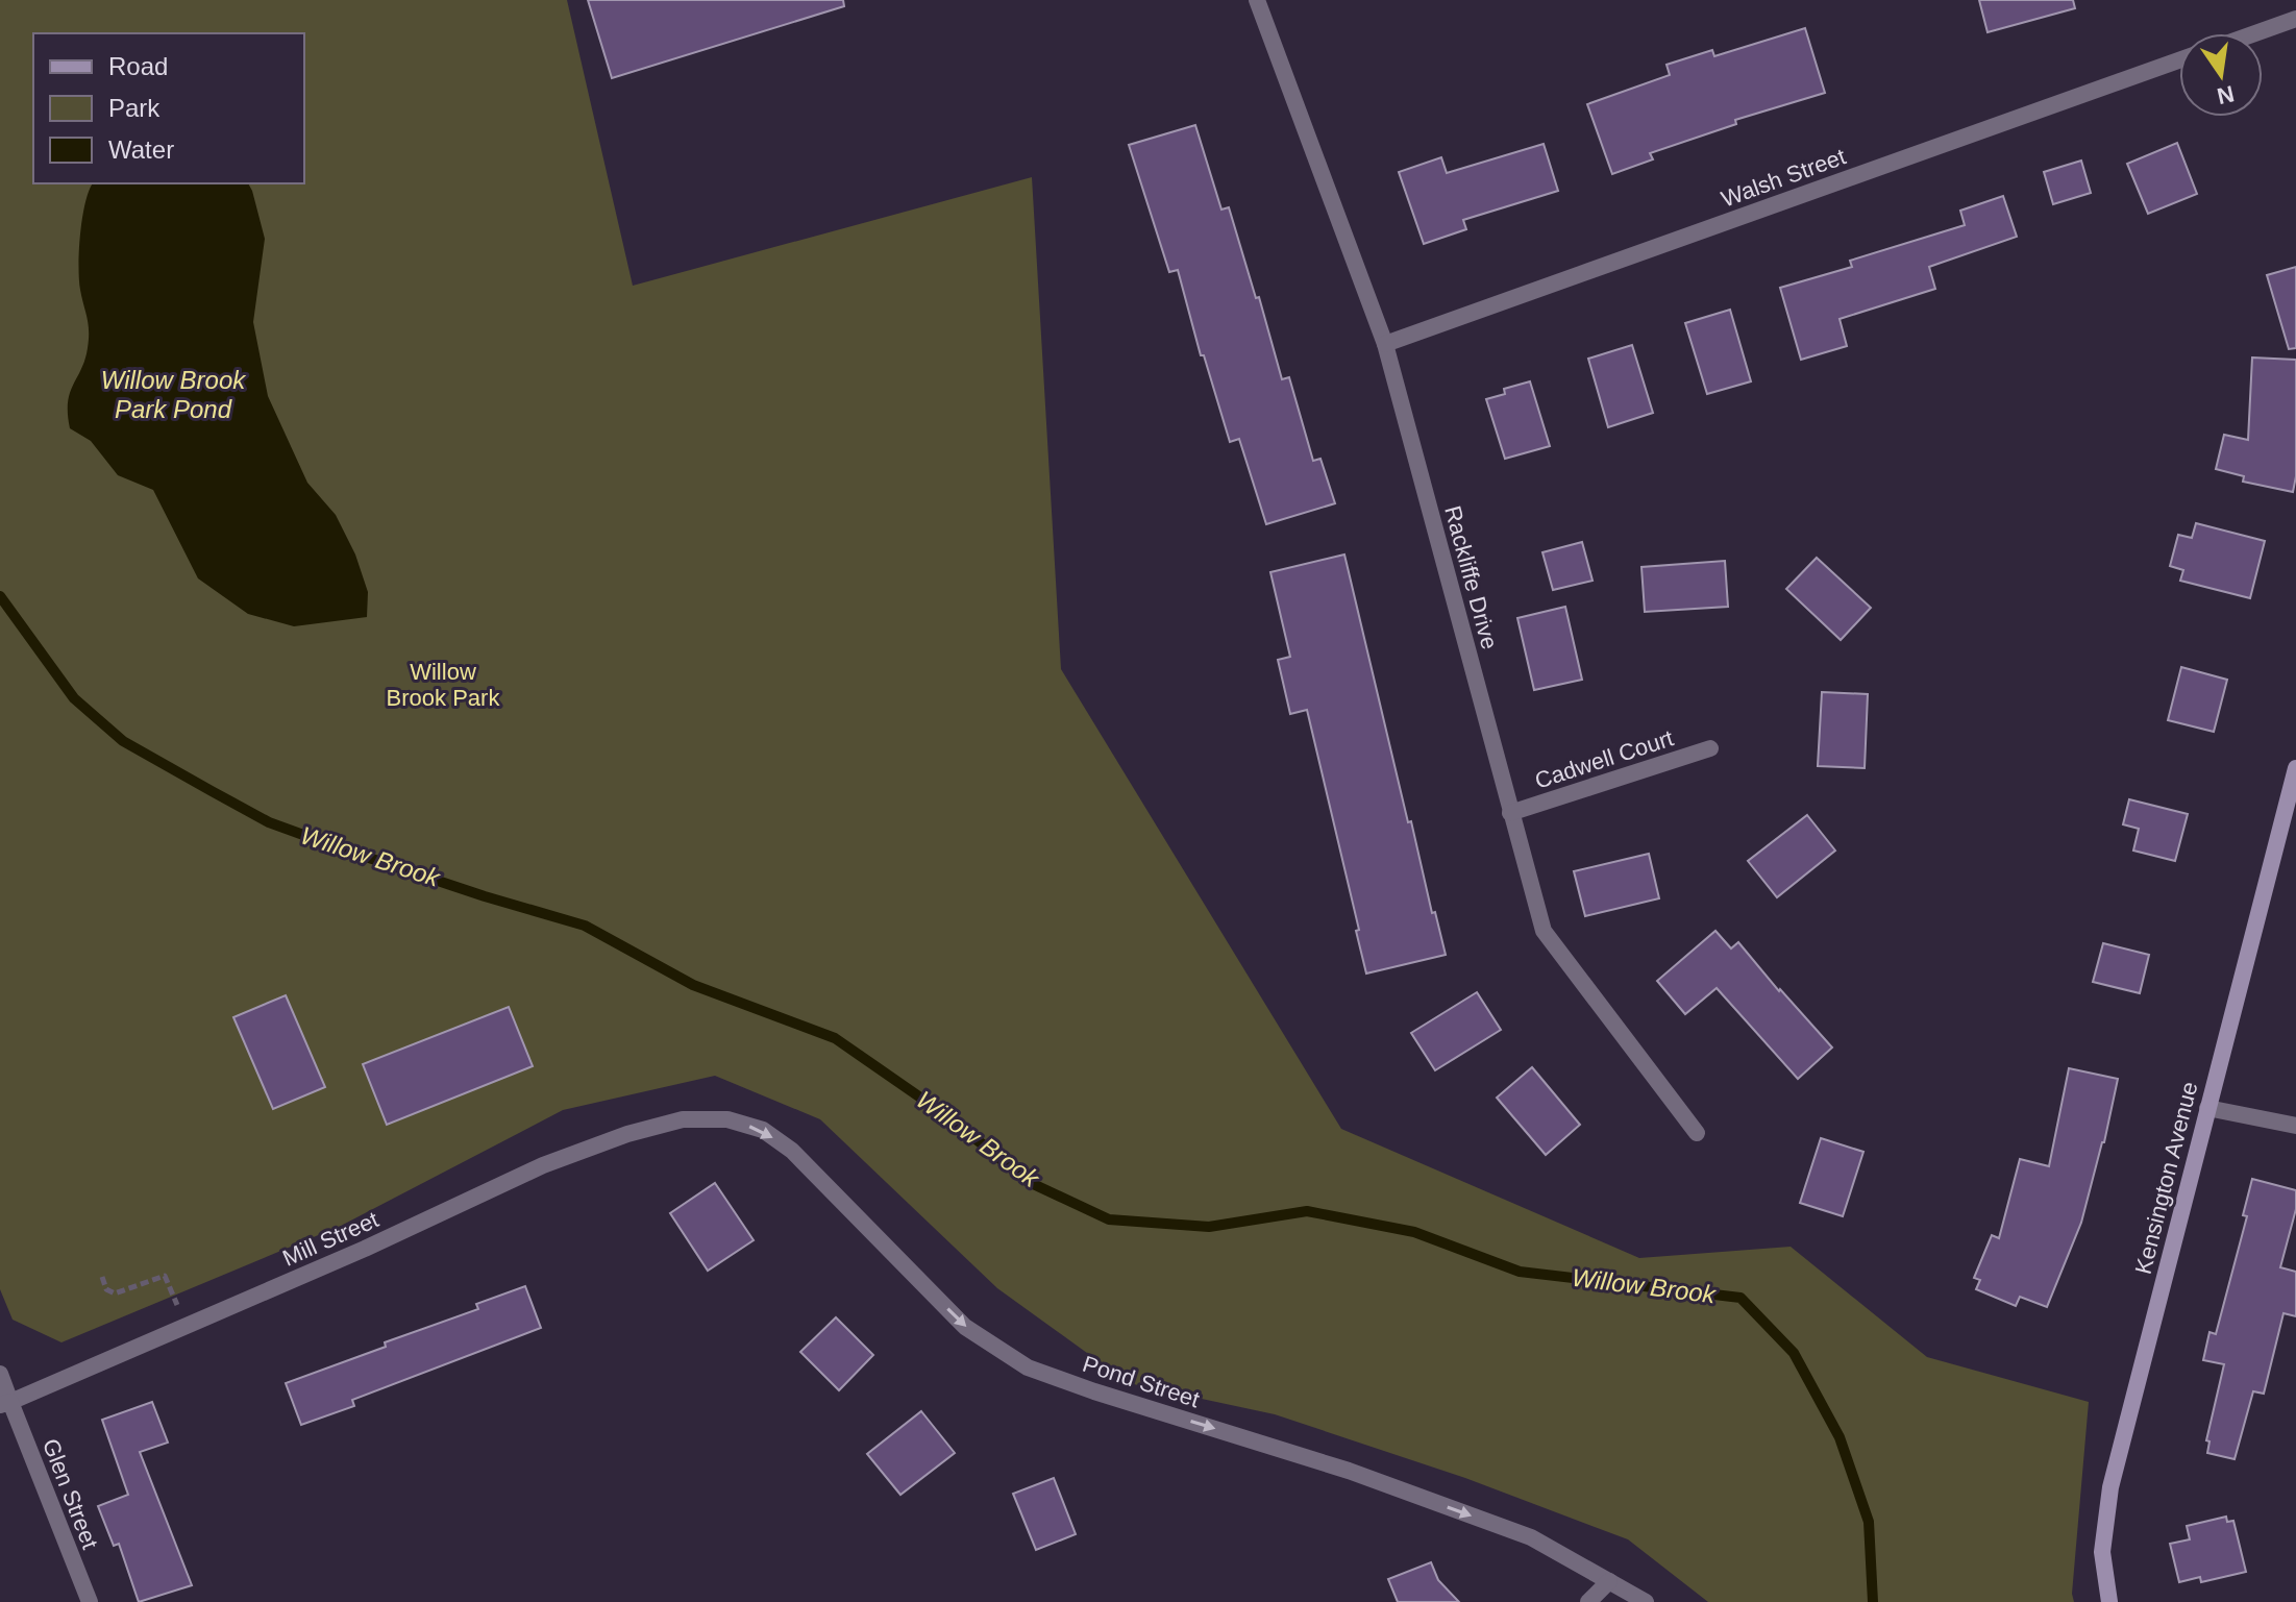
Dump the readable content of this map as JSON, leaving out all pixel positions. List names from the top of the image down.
{
  "streets": {
    "main road": ["Kensington Avenue"],
    "street": [
      "Walsh Street",
      "Rackliffe Drive",
      "Cadwell Court",
      "Mill Street",
      "Pond Street",
      "Glen Street"
    ]
  },
  "crossings": [
    ["Walsh Street", "Rackliffe Drive"],
    ["Rackliffe Drive", "Cadwell Court"],
    ["Mill Street", "Pond Street"],
    ["Mill Street", "Glen Street"]
  ],
  "one_way": ["Pond Street"],
  "water": ["Willow Brook Park Pond", "Willow Brook"],
  "parks": ["Willow Brook Park"],
  "legend": ["Road", "Park", "Water"],
  "north": "bottom"
}
